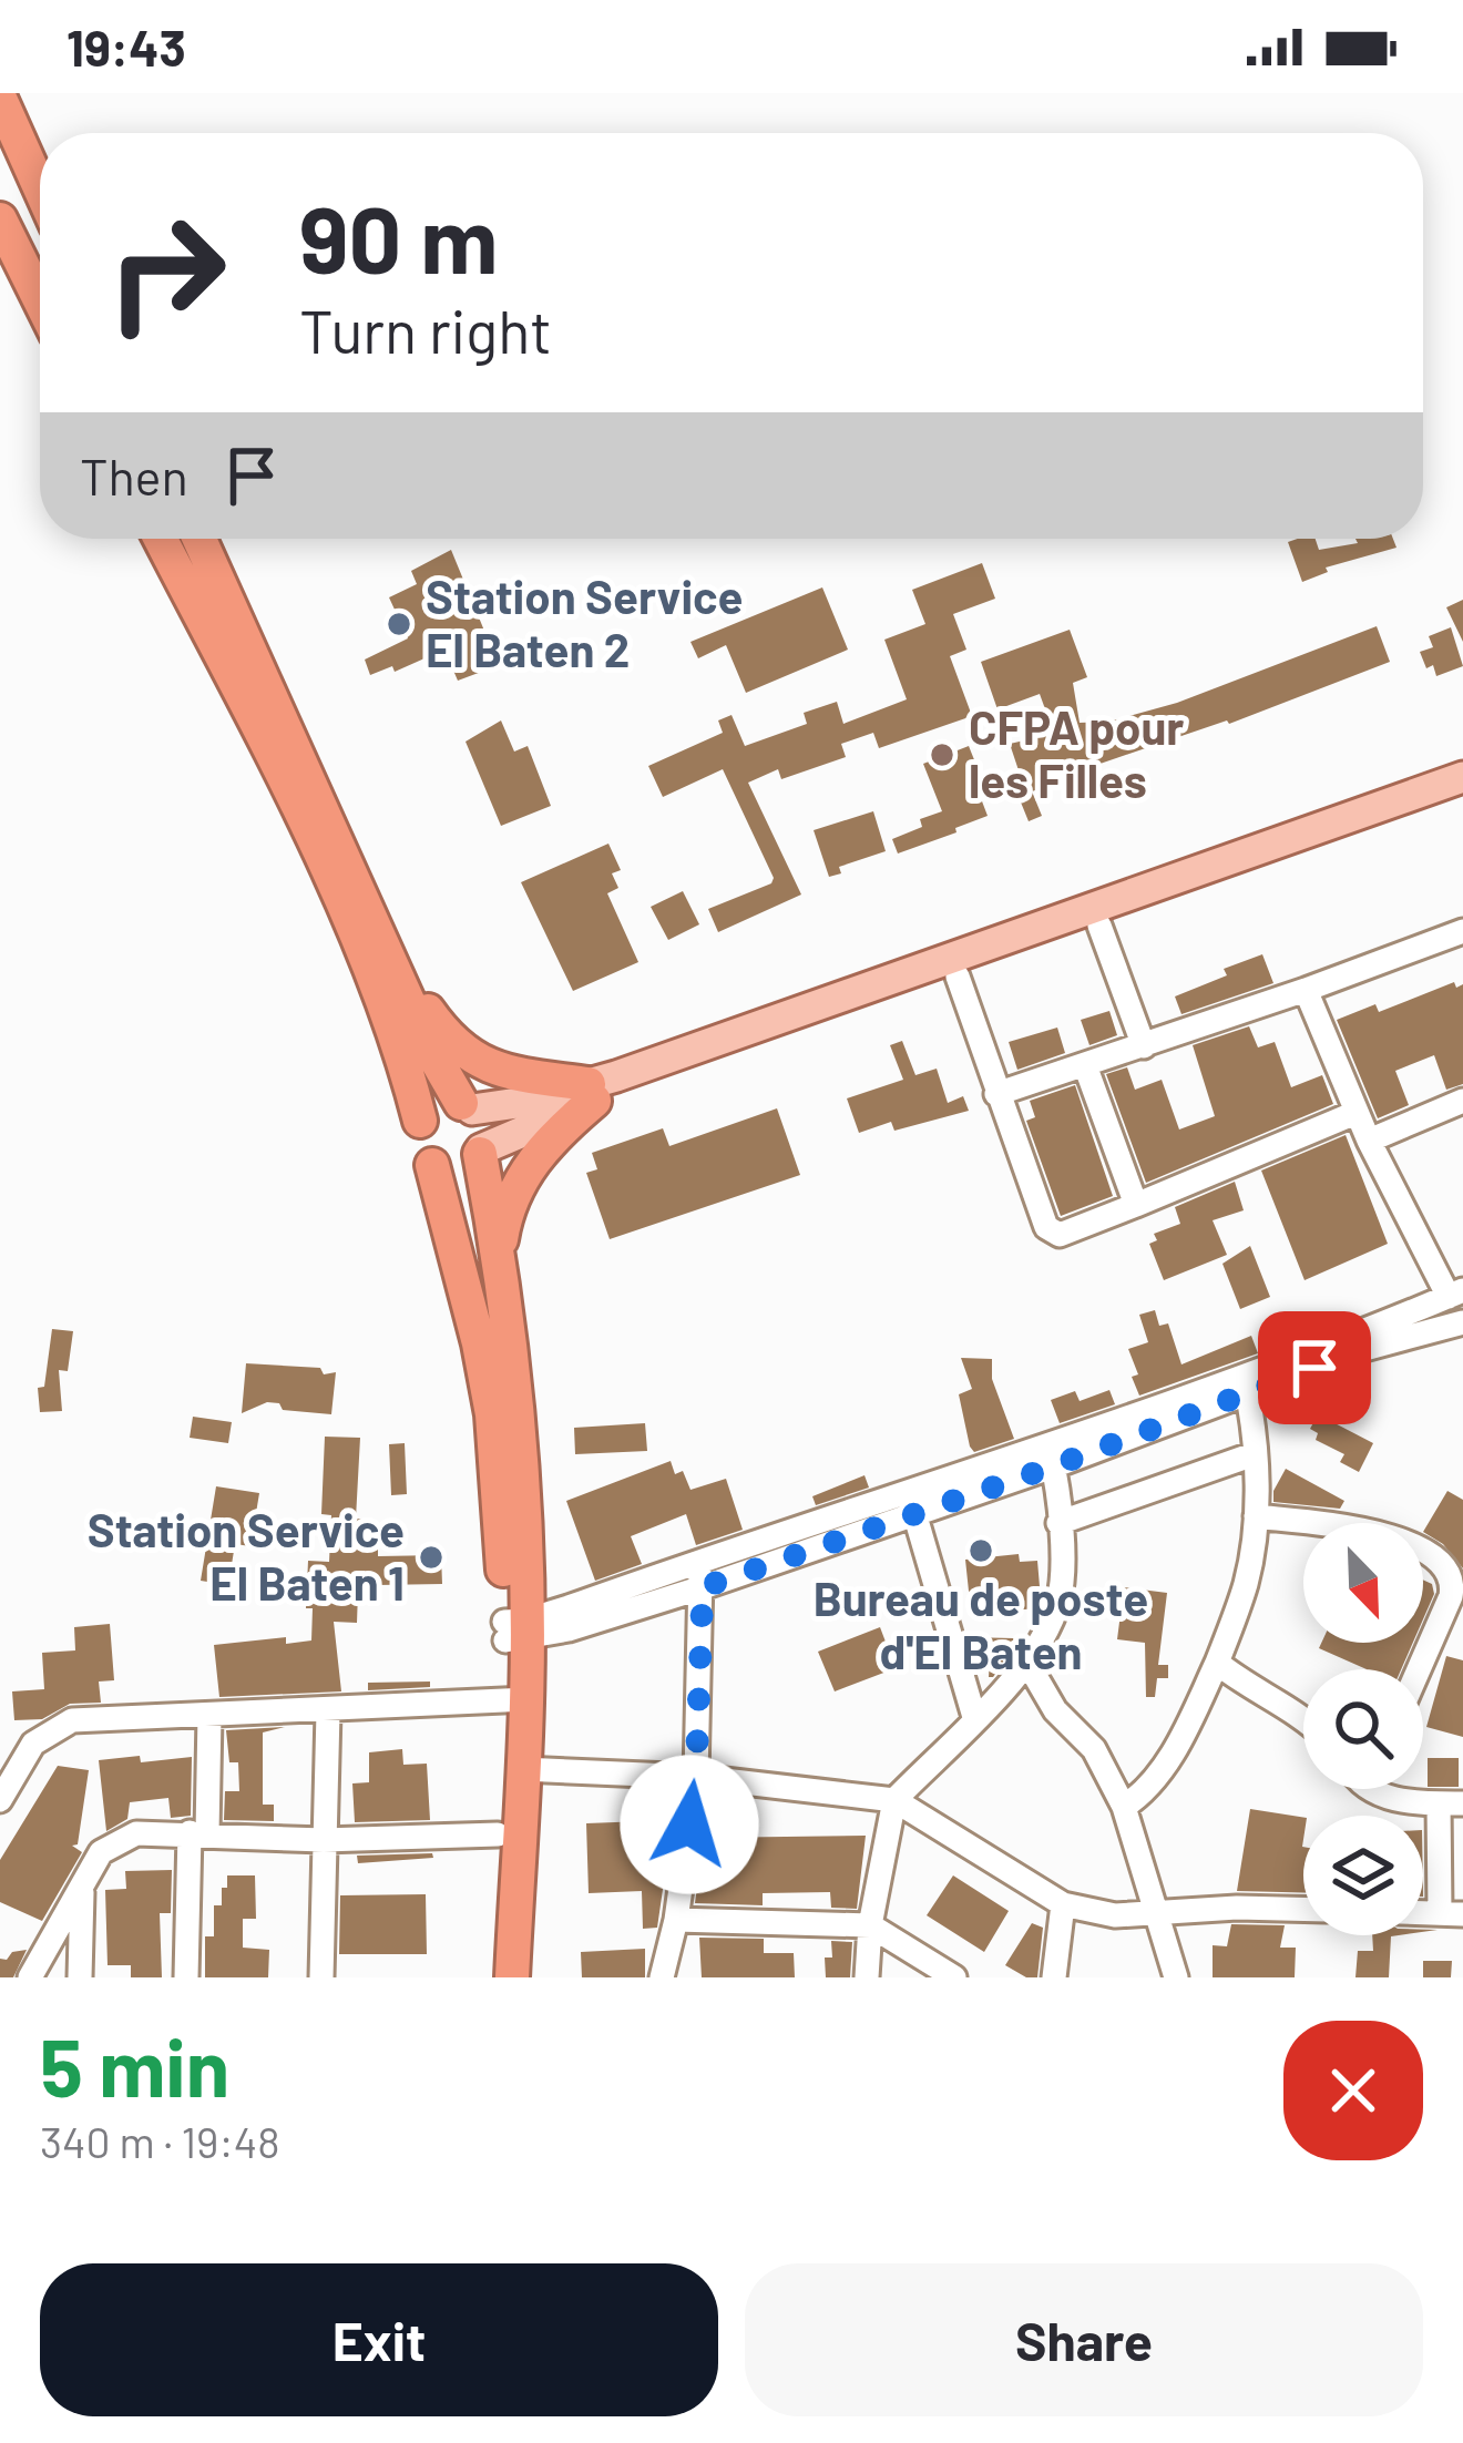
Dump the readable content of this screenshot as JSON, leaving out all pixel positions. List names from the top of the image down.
{
  "places": [
    "Station Service El Baten 2",
    "CFPA pour les Filles",
    "Bureau de poste d'El Baten",
    "Station Service El Baten 1"
  ],
  "north": "bottom right",
  "page": {
    "status": "19:43",
    "turn": ["90 m", "Turn right"],
    "then": "Then",
    "heading": ["5 min", "340 m · 19:48"],
    "buttons": ["Exit", "Share"]
  }
}
